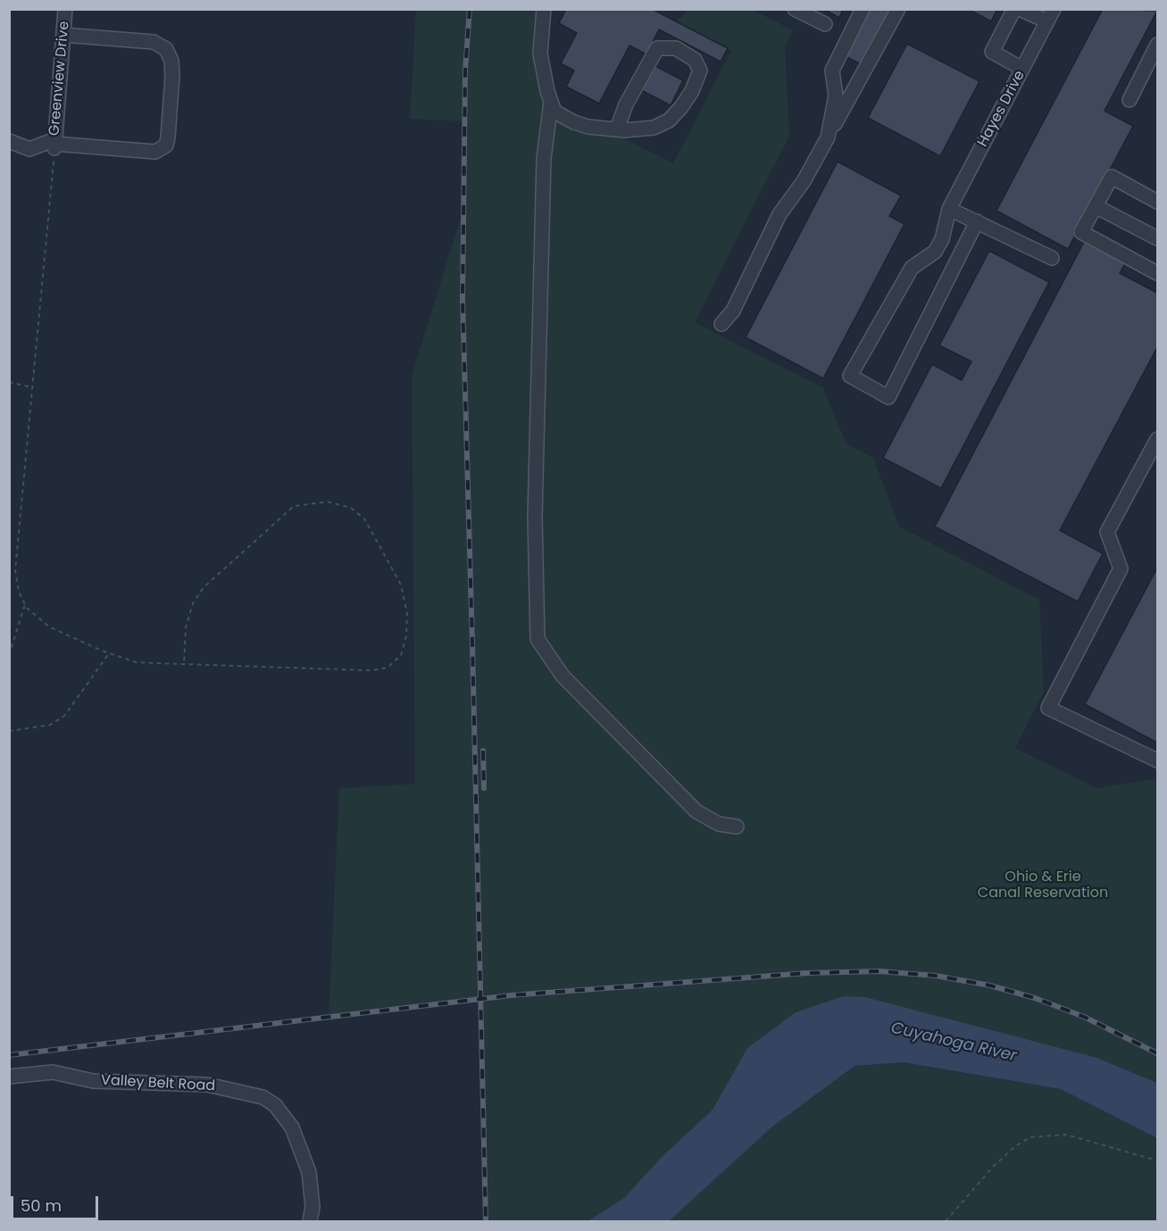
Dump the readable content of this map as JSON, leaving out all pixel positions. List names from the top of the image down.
{
  "streets": {
    "street": ["Greenview Drive", "Hayes Drive", "Valley Belt Road"]
  },
  "water": ["Cuyahoga River"],
  "parks": ["Ohio & Erie Canal Reservation"],
  "scale_bar": "50 m"
}
